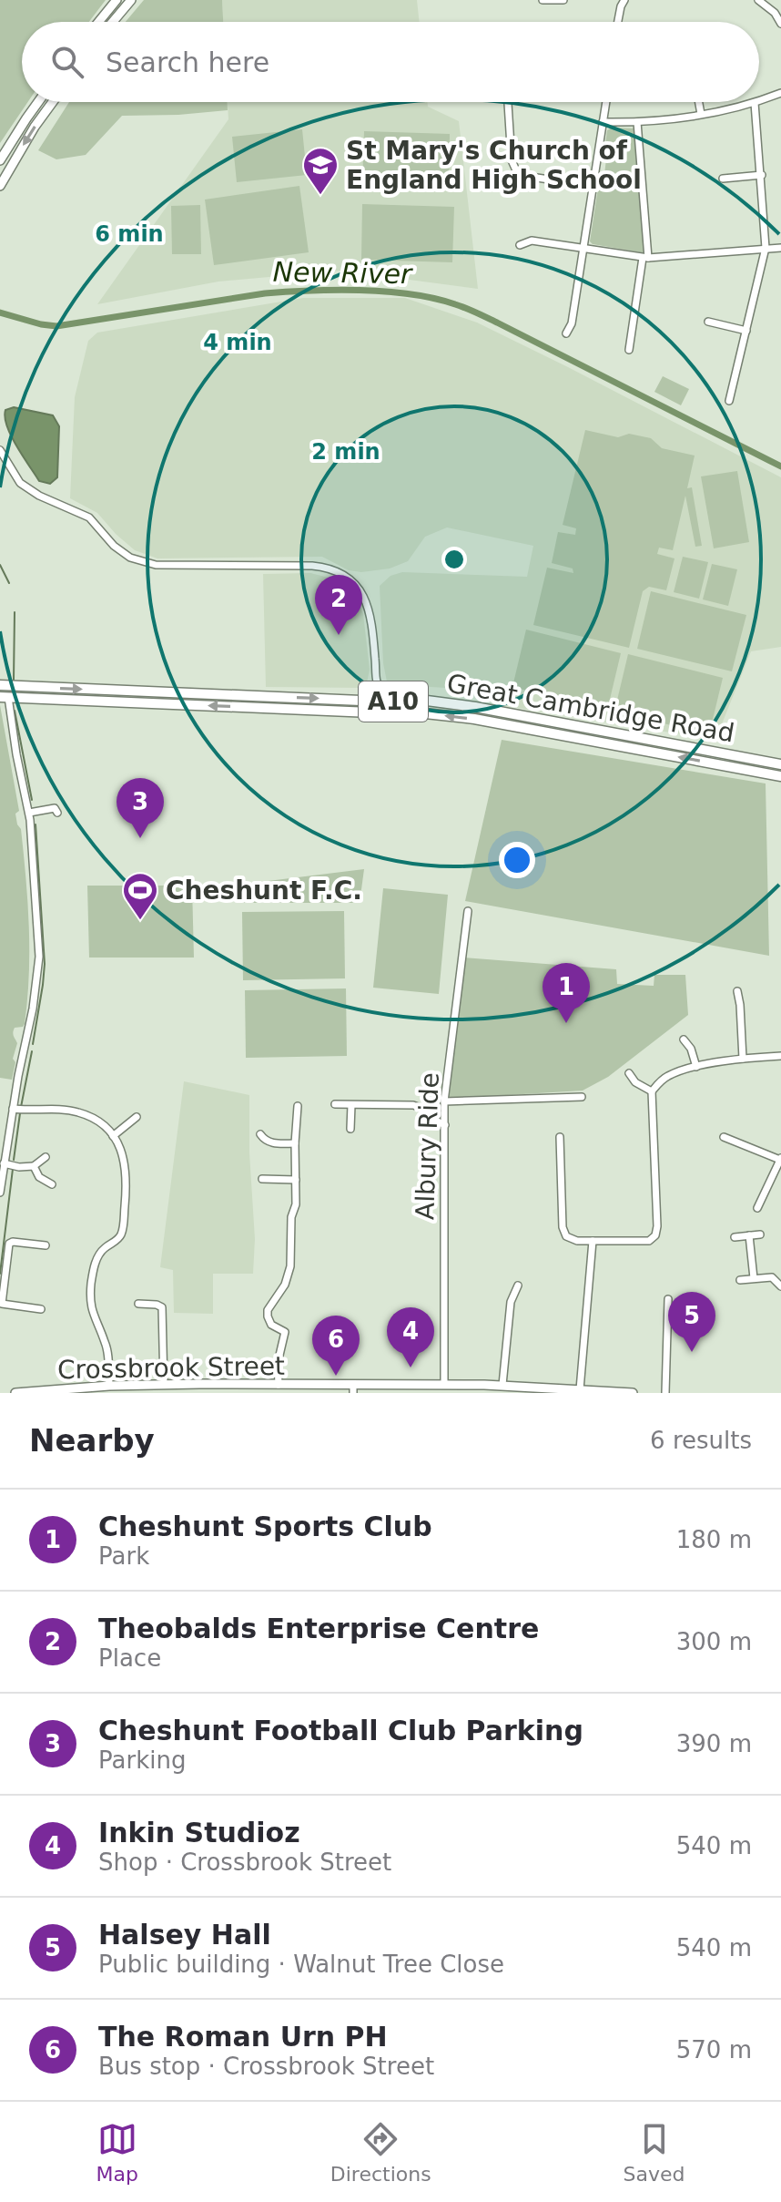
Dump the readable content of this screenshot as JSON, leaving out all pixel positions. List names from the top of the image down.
{
  "streets": {
    "highway": ["A10", "Great Cambridge Road"],
    "main road": ["Crossbrook Street"],
    "street": ["Albury Ride"]
  },
  "crossings": [
    ["Albury Ride", "Crossbrook Street"]
  ],
  "water": ["New River"],
  "places": {
    "school or university": ["St Mary's Church of England High School"],
    "sports": ["Cheshunt F.C."]
  },
  "page": {
    "search": "Search here",
    "pins": [
      "2",
      "3",
      "1",
      "5",
      "4",
      "6"
    ],
    "heading": ["Nearby", "6 results"],
    "list": [
      {
        "mark": "1",
        "name": "Cheshunt Sports Club",
        "note": "Park",
        "value": "180 m"
      },
      {
        "mark": "2",
        "name": "Theobalds Enterprise Centre",
        "note": "Place",
        "value": "300 m"
      },
      {
        "mark": "3",
        "name": "Cheshunt Football Club Parking",
        "note": "Parking",
        "value": "390 m"
      },
      {
        "mark": "4",
        "name": "Inkin Studioz",
        "note": "Shop · Crossbrook Street",
        "value": "540 m"
      },
      {
        "mark": "5",
        "name": "Halsey Hall",
        "note": "Public building · Walnut Tree Close",
        "value": "540 m"
      },
      {
        "mark": "6",
        "name": "The Roman Urn PH",
        "note": "Bus stop · Crossbrook Street",
        "value": "570 m"
      }
    ],
    "nav": ["Map", "Directions", "Saved"]
  },
  "rings": ["6 min", "4 min", "2 min"]
}
